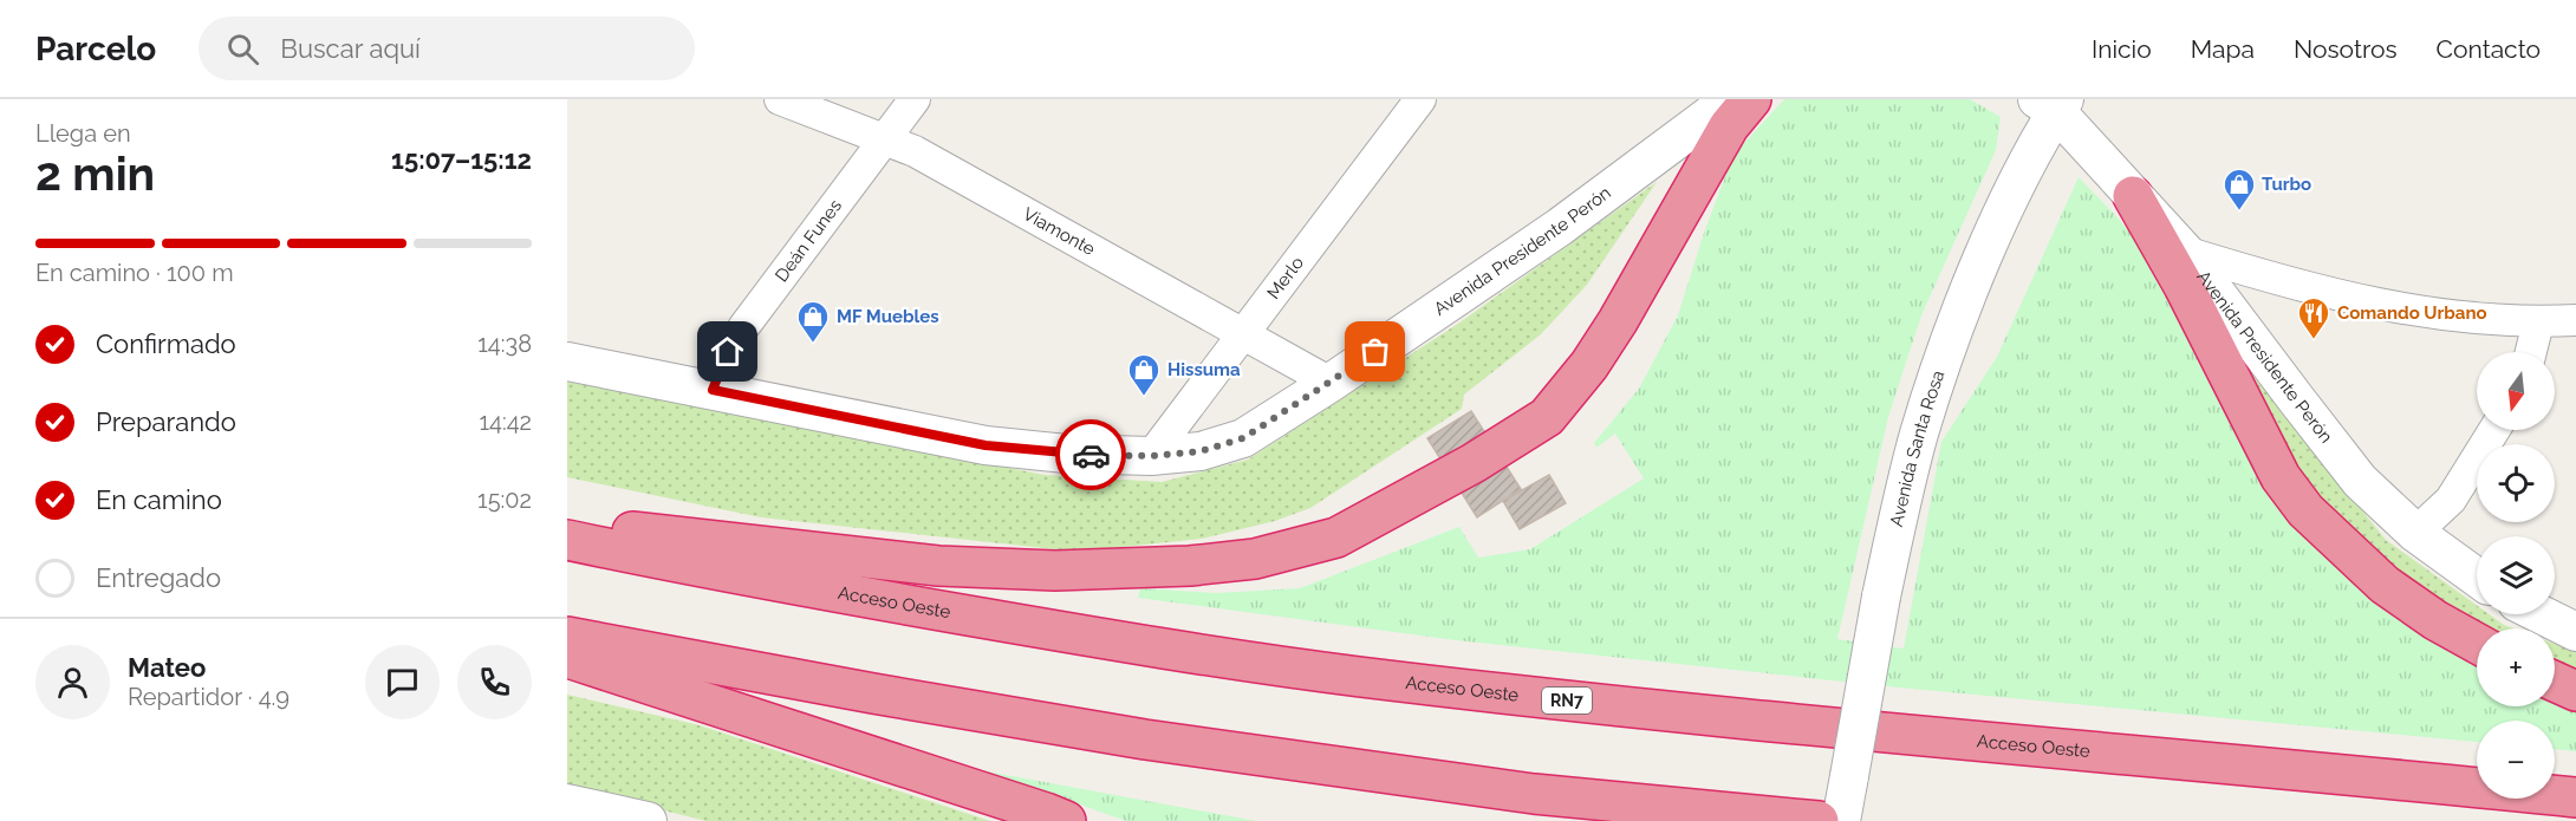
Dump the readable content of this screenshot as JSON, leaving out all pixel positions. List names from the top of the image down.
{
  "streets": {
    "highway": ["Acceso Oeste", "RN7"],
    "street": [
      "Viamonte",
      "Deán Funes",
      "Avenida Presidente Perón",
      "Merlo",
      "Avenida Santa Rosa"
    ]
  },
  "crossings": [
    ["Viamonte", "Deán Funes"],
    ["Viamonte", "Avenida Presidente Perón"],
    ["Viamonte", "Merlo"],
    ["Deán Funes", "Avenida Presidente Perón"],
    ["Avenida Presidente Perón", "Merlo"],
    ["Avenida Presidente Perón", "Avenida Santa Rosa"]
  ],
  "places": {
    "shop": ["Turbo", "MF Muebles", "Hissuma"],
    "restaurant": ["Comando Urbano"]
  },
  "north": "bottom",
  "page": {
    "header": "Parcelo",
    "search": "Buscar aquí",
    "nav": [
      "Inicio",
      "Mapa",
      "Nosotros",
      "Contacto"
    ],
    "heading": ["2 min", "Llega en", "15:07–15:12"],
    "panel": ["Mateo", "Repartidor · 4.9"],
    "bar": "En camino · 100 m",
    "list": [
      ["Confirmado", "14:38"],
      ["Preparando", "14:42"],
      ["En camino", "15:02"],
      "Entregado"
    ],
    "map_buttons": ["+", "−"]
  }
}
